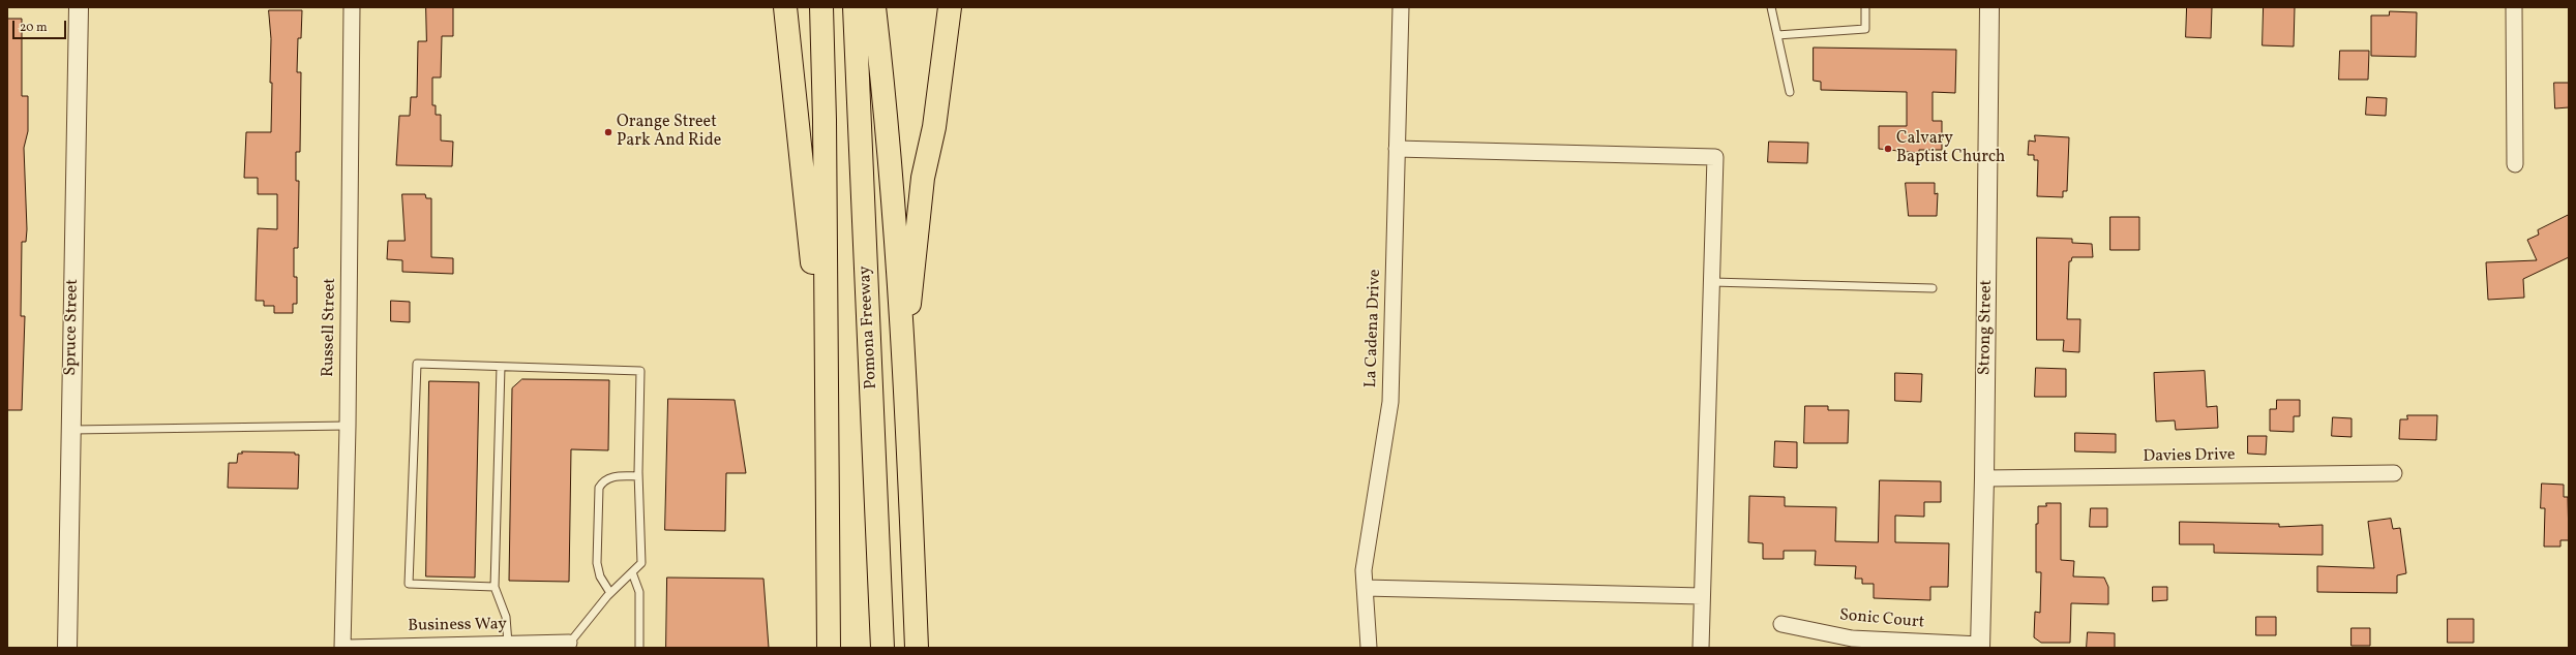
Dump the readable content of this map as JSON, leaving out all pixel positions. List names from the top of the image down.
{
  "streets": {
    "highway": ["Pomona Freeway"],
    "street": [
      "Spruce Street",
      "Russell Street",
      "Strong Street",
      "La Cadena Drive",
      "Davies Drive",
      "Sonic Court",
      "Business Way"
    ]
  },
  "crossings": [
    ["Strong Street", "Davies Drive"],
    ["Strong Street", "Sonic Court"]
  ],
  "places": ["Orange Street Park And Ride", "Calvary Baptist Church"],
  "scale_bar": "20 m"
}
